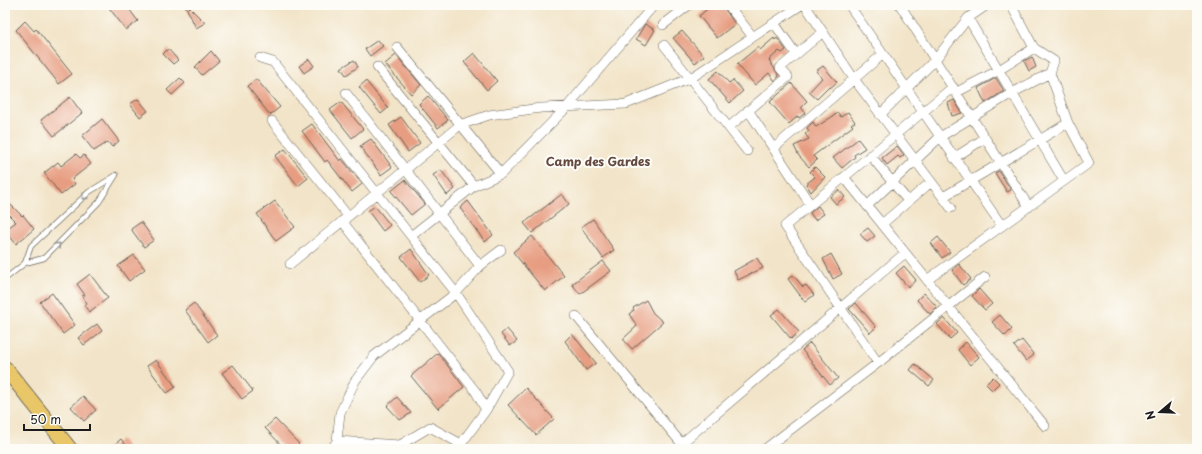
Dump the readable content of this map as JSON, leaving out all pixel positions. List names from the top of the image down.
{
  "districts": ["Camp des Gardes"],
  "scale_bar": "50 m",
  "north": "left"
}
